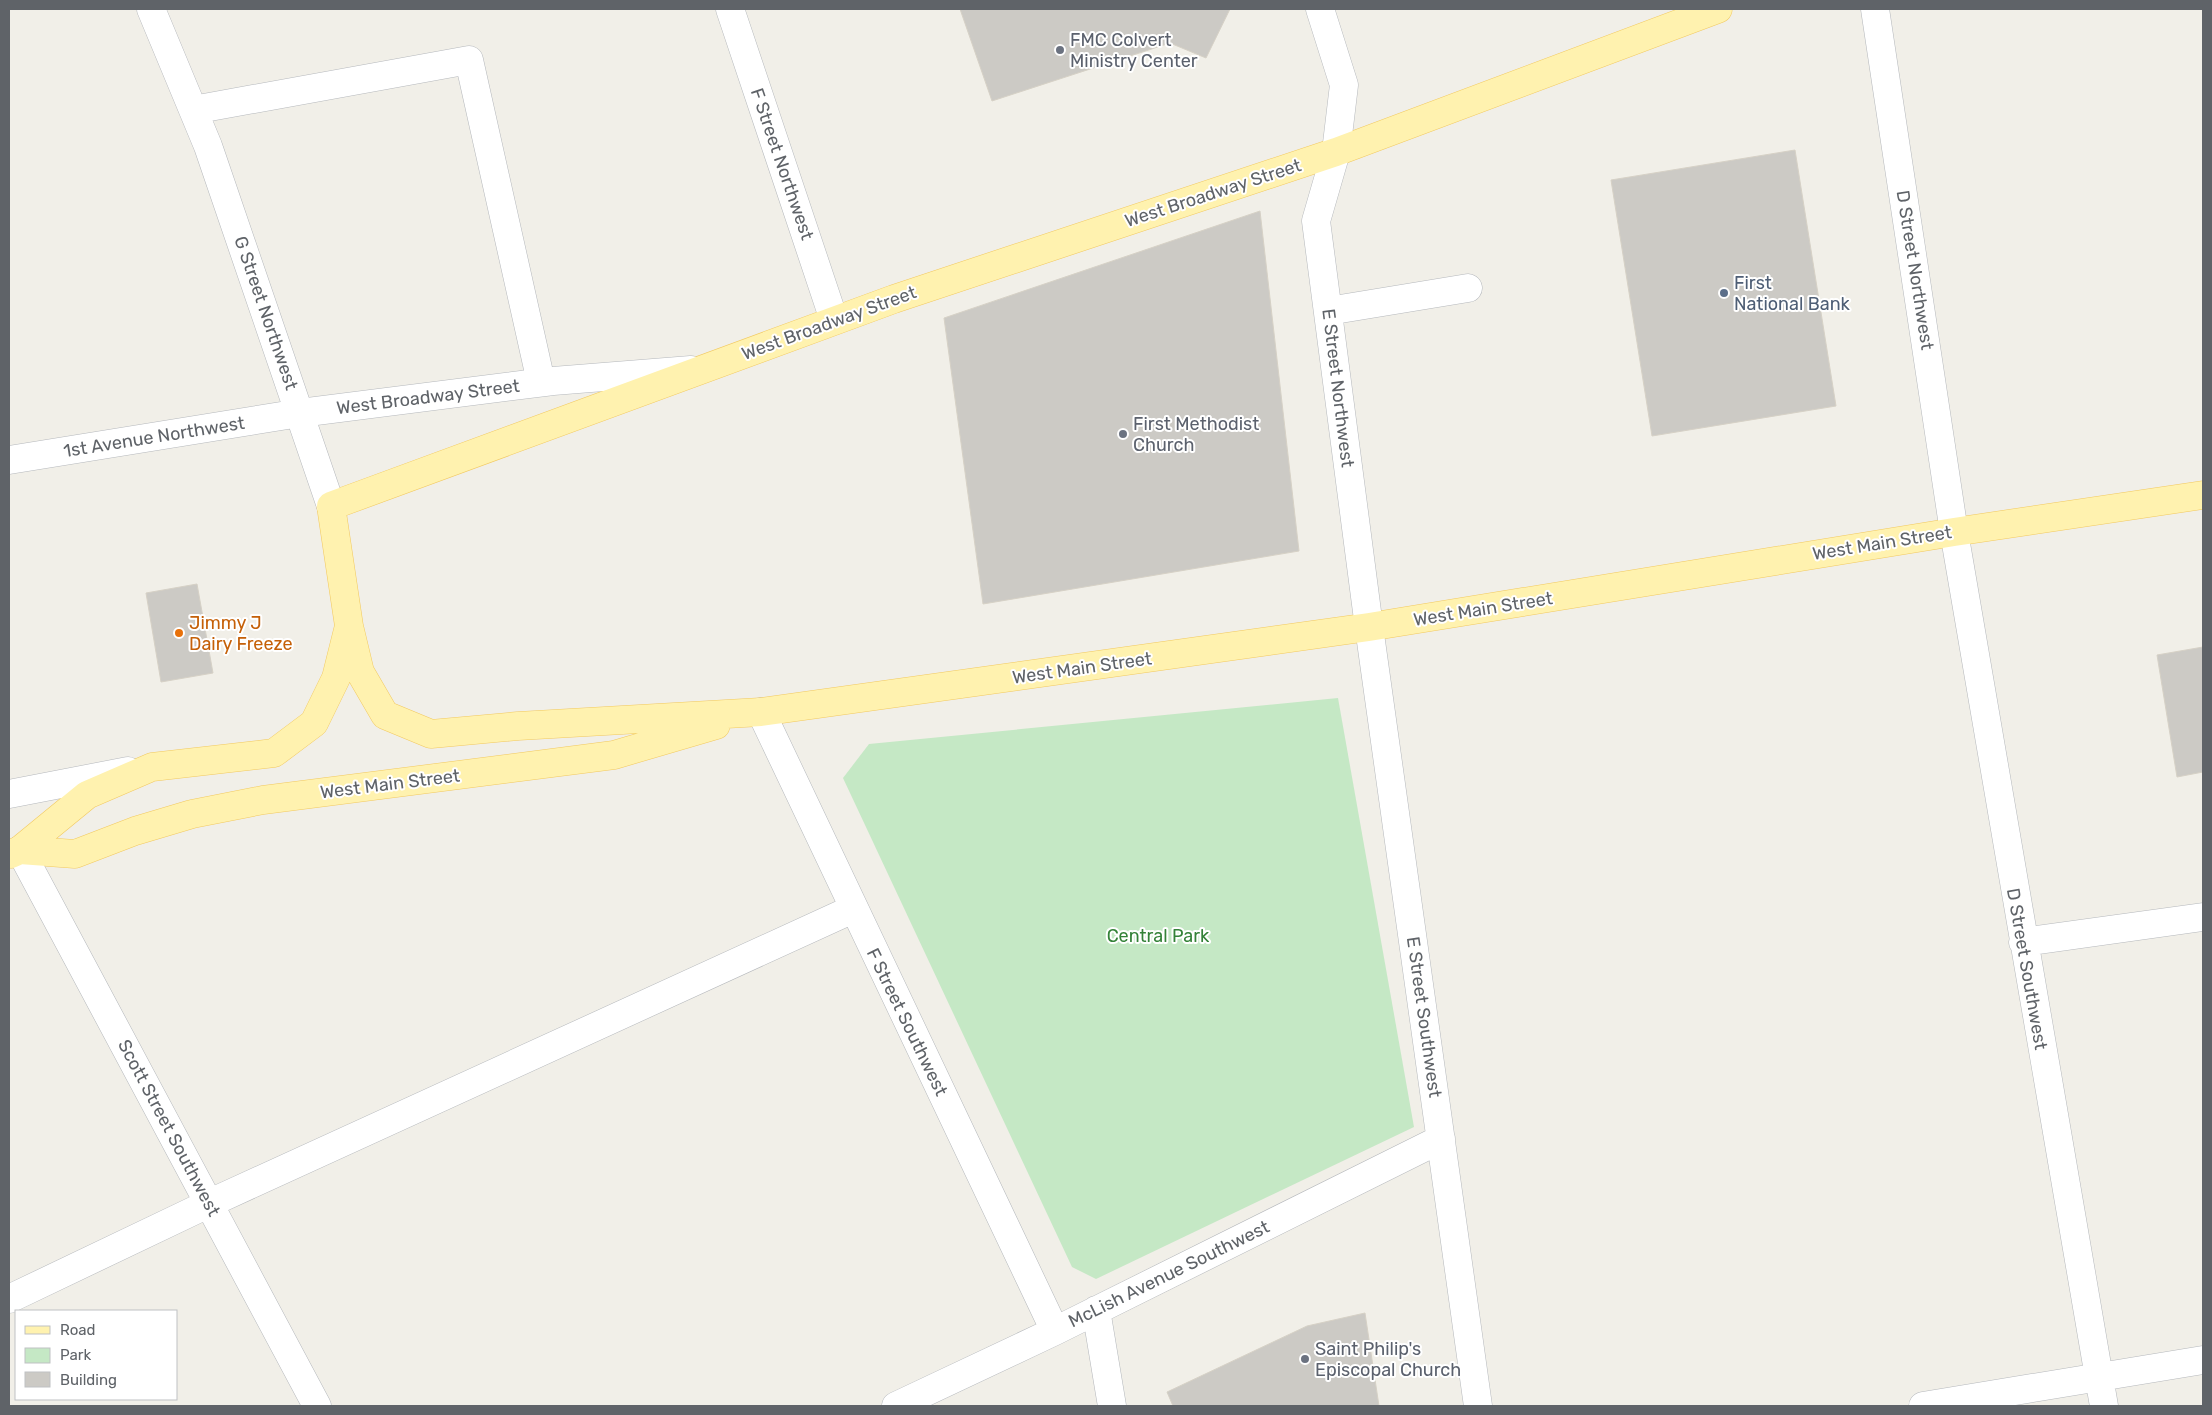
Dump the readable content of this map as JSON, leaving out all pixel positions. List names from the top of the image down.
{
  "streets": {
    "main road": ["West Broadway Street", "G Street Northwest", "West Main Street"],
    "street": [
      "F Street Northwest",
      "D Street Northwest",
      "E Street Northwest",
      "1st Avenue Northwest",
      "D Street Southwest",
      "E Street Southwest",
      "F Street Southwest",
      "Scott Street Southwest",
      "McLish Avenue Southwest"
    ]
  },
  "crossings": [
    ["F Street Northwest", "West Broadway Street"],
    ["West Broadway Street", "G Street Northwest"],
    ["West Broadway Street", "E Street Northwest"],
    ["West Broadway Street", "1st Avenue Northwest"],
    ["D Street Northwest", "West Main Street"],
    ["D Street Northwest", "D Street Southwest"],
    ["G Street Northwest", "1st Avenue Northwest"],
    ["G Street Northwest", "West Main Street"],
    ["E Street Northwest", "West Main Street"],
    ["E Street Northwest", "E Street Southwest"],
    ["West Main Street", "D Street Southwest"],
    ["West Main Street", "E Street Southwest"],
    ["West Main Street", "F Street Southwest"],
    ["West Main Street", "Scott Street Southwest"],
    ["E Street Southwest", "McLish Avenue Southwest"],
    ["F Street Southwest", "McLish Avenue Southwest"]
  ],
  "parks": ["Central Park"],
  "places": [
    "FMC Colvert Ministry Center",
    "First National Bank",
    "First Methodist Church",
    "Jimmy J Dairy Freeze",
    "Saint Philip's Episcopal Church"
  ],
  "legend": ["Road", "Park", "Building"]
}
